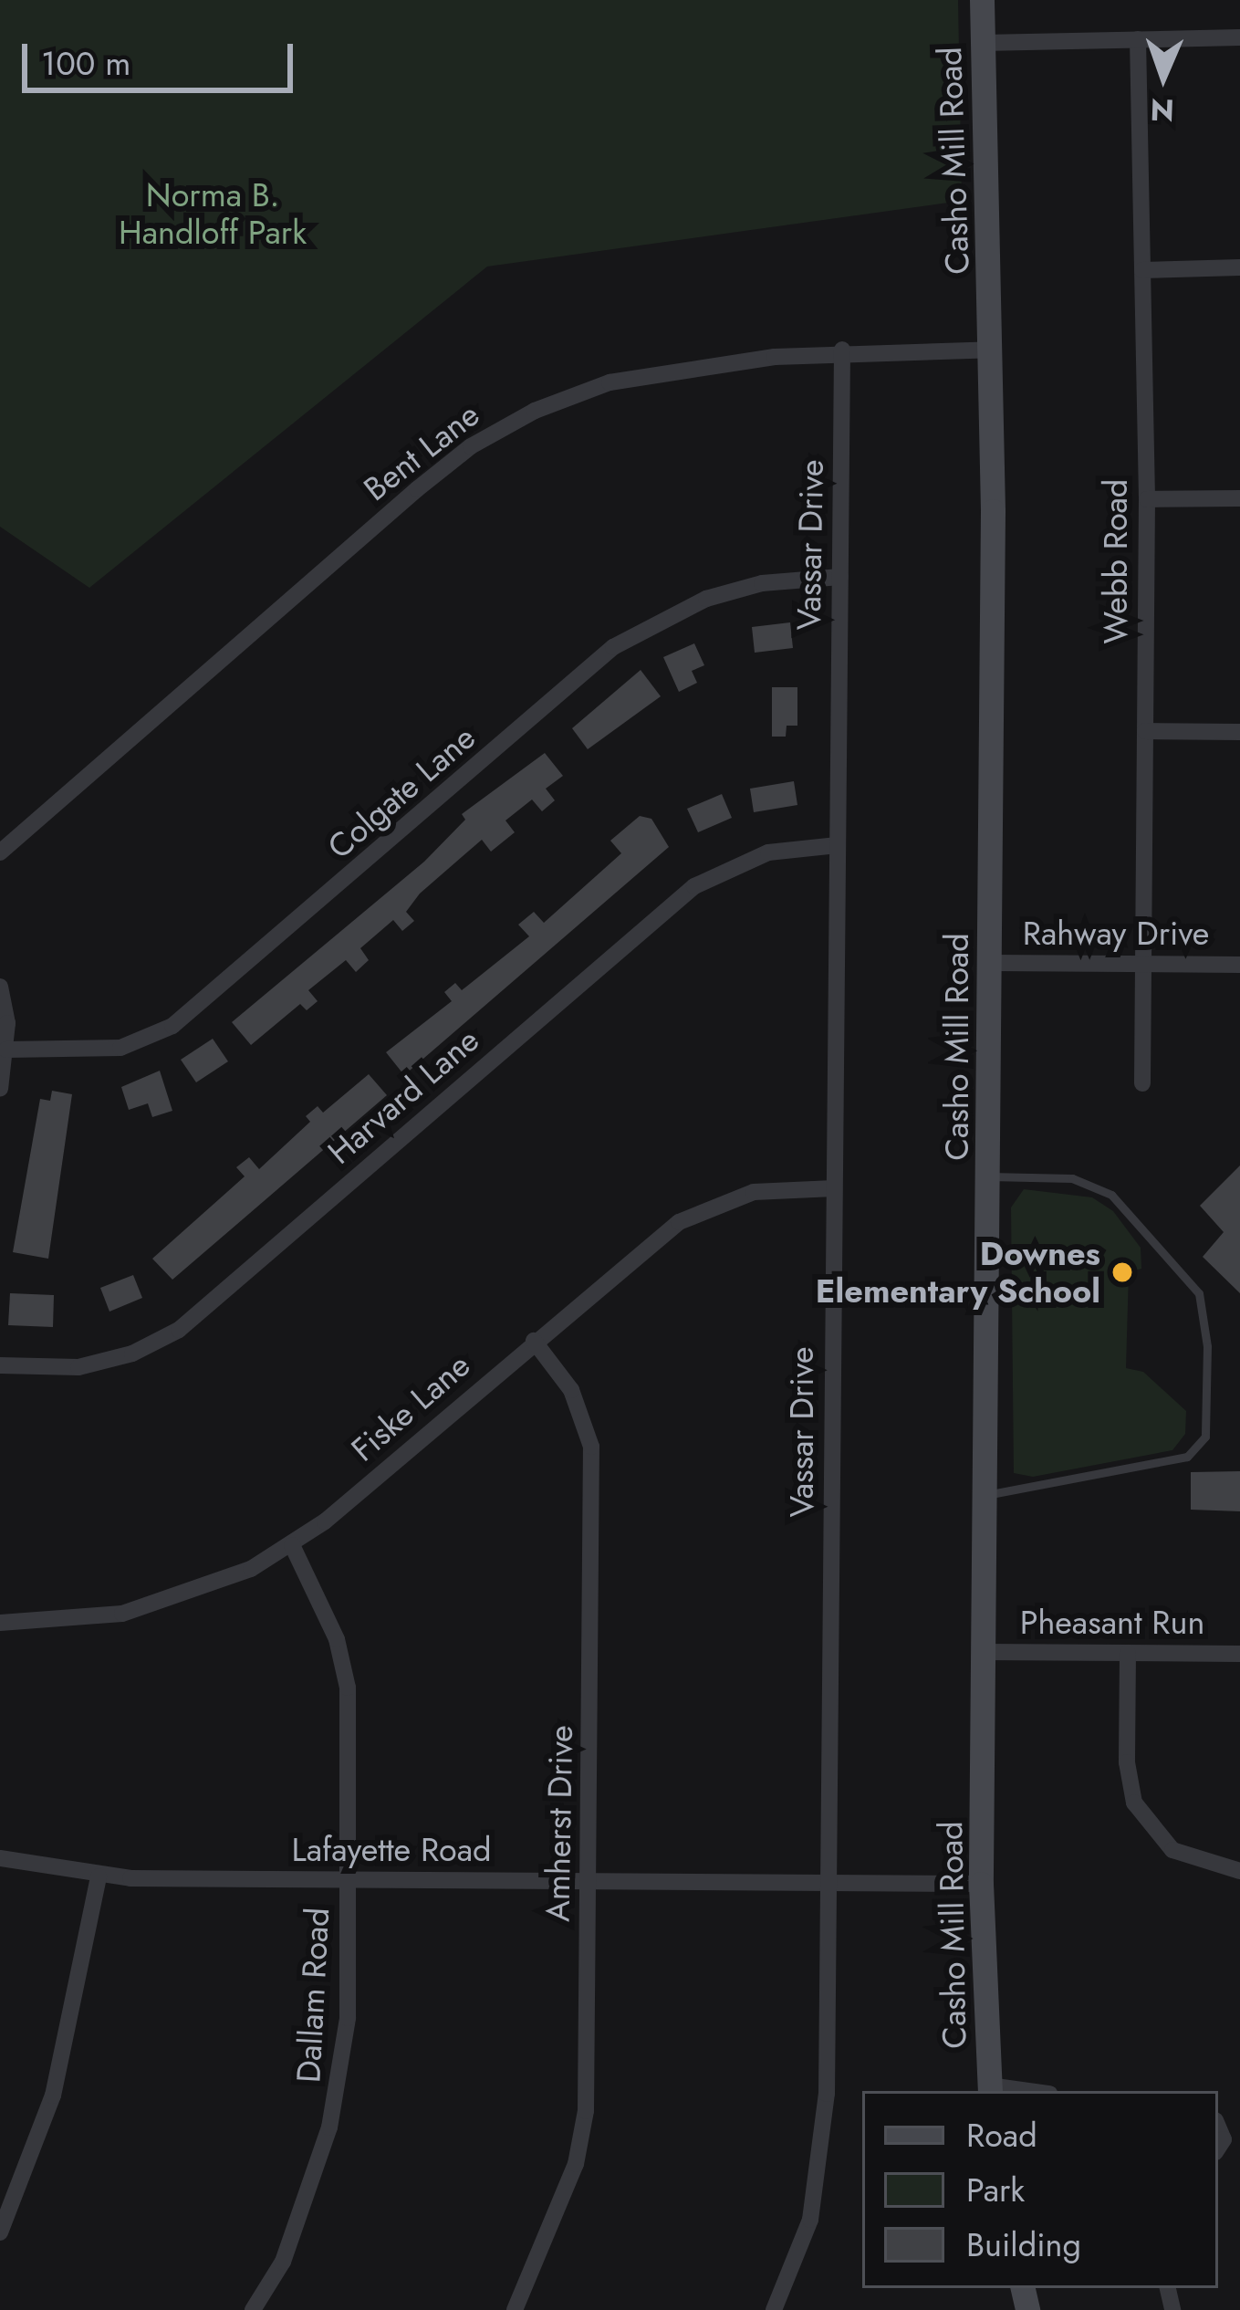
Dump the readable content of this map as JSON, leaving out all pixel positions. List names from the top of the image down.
{
  "streets": {
    "street": [
      "Casho Mill Road",
      "Bent Lane",
      "Vassar Drive",
      "Webb Road",
      "Colgate Lane",
      "Rahway Drive",
      "Harvard Lane",
      "Fiske Lane",
      "Pheasant Run",
      "Amherst Drive",
      "Lafayette Road",
      "Dallam Road"
    ]
  },
  "crossings": [
    ["Casho Mill Road", "Bent Lane"],
    ["Casho Mill Road", "Rahway Drive"],
    ["Casho Mill Road", "Pheasant Run"],
    ["Casho Mill Road", "Lafayette Road"],
    ["Bent Lane", "Vassar Drive"],
    ["Vassar Drive", "Colgate Lane"],
    ["Vassar Drive", "Harvard Lane"],
    ["Vassar Drive", "Fiske Lane"],
    ["Vassar Drive", "Lafayette Road"],
    ["Webb Road", "Rahway Drive"],
    ["Fiske Lane", "Amherst Drive"],
    ["Fiske Lane", "Dallam Road"],
    ["Amherst Drive", "Lafayette Road"],
    ["Lafayette Road", "Dallam Road"]
  ],
  "parks": ["Norma B. Handloff Park"],
  "places": ["Downes Elementary School"],
  "legend": ["Road", "Park", "Building"],
  "scale_bar": "100 m",
  "north": "bottom"
}
